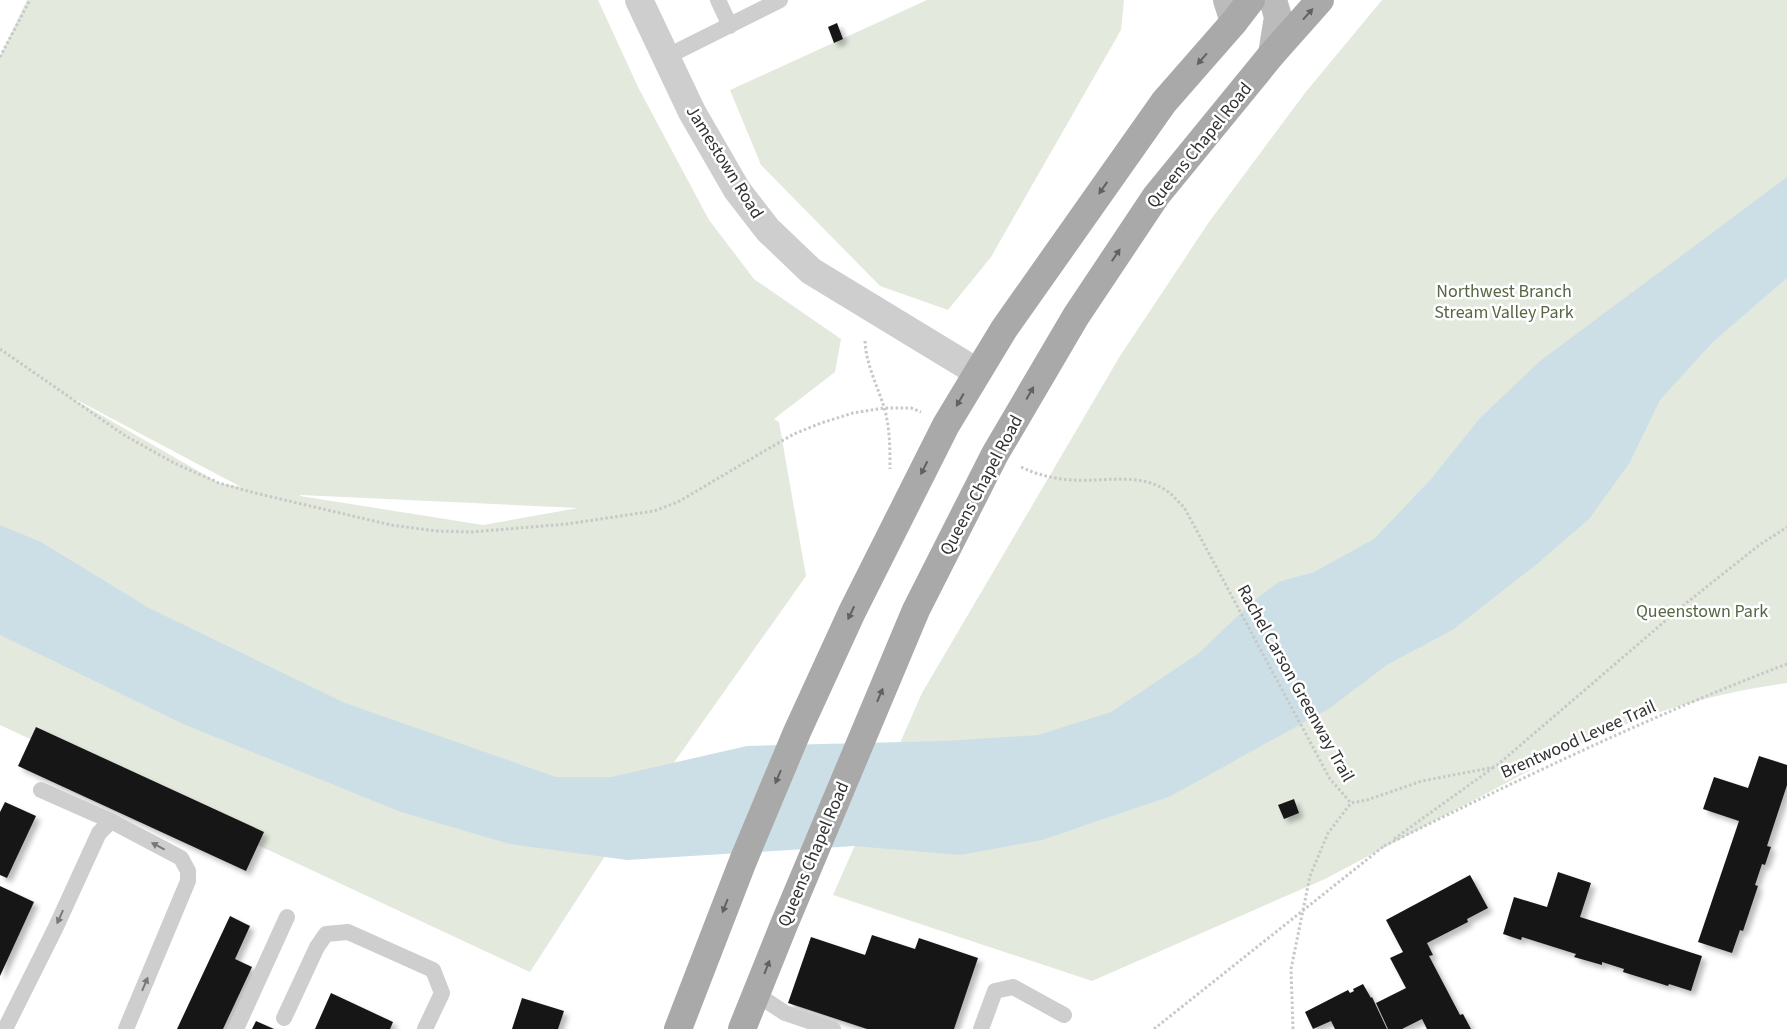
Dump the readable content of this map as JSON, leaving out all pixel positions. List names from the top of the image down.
{
  "streets": {
    "main road": ["Queens Chapel Road"],
    "street": ["Jamestown Road"],
    "path": ["Rachel Carson Greenway Trail", "Brentwood Levee Trail"]
  },
  "parks": ["Northwest Branch Stream Valley Park", "Queenstown Park"]
}
